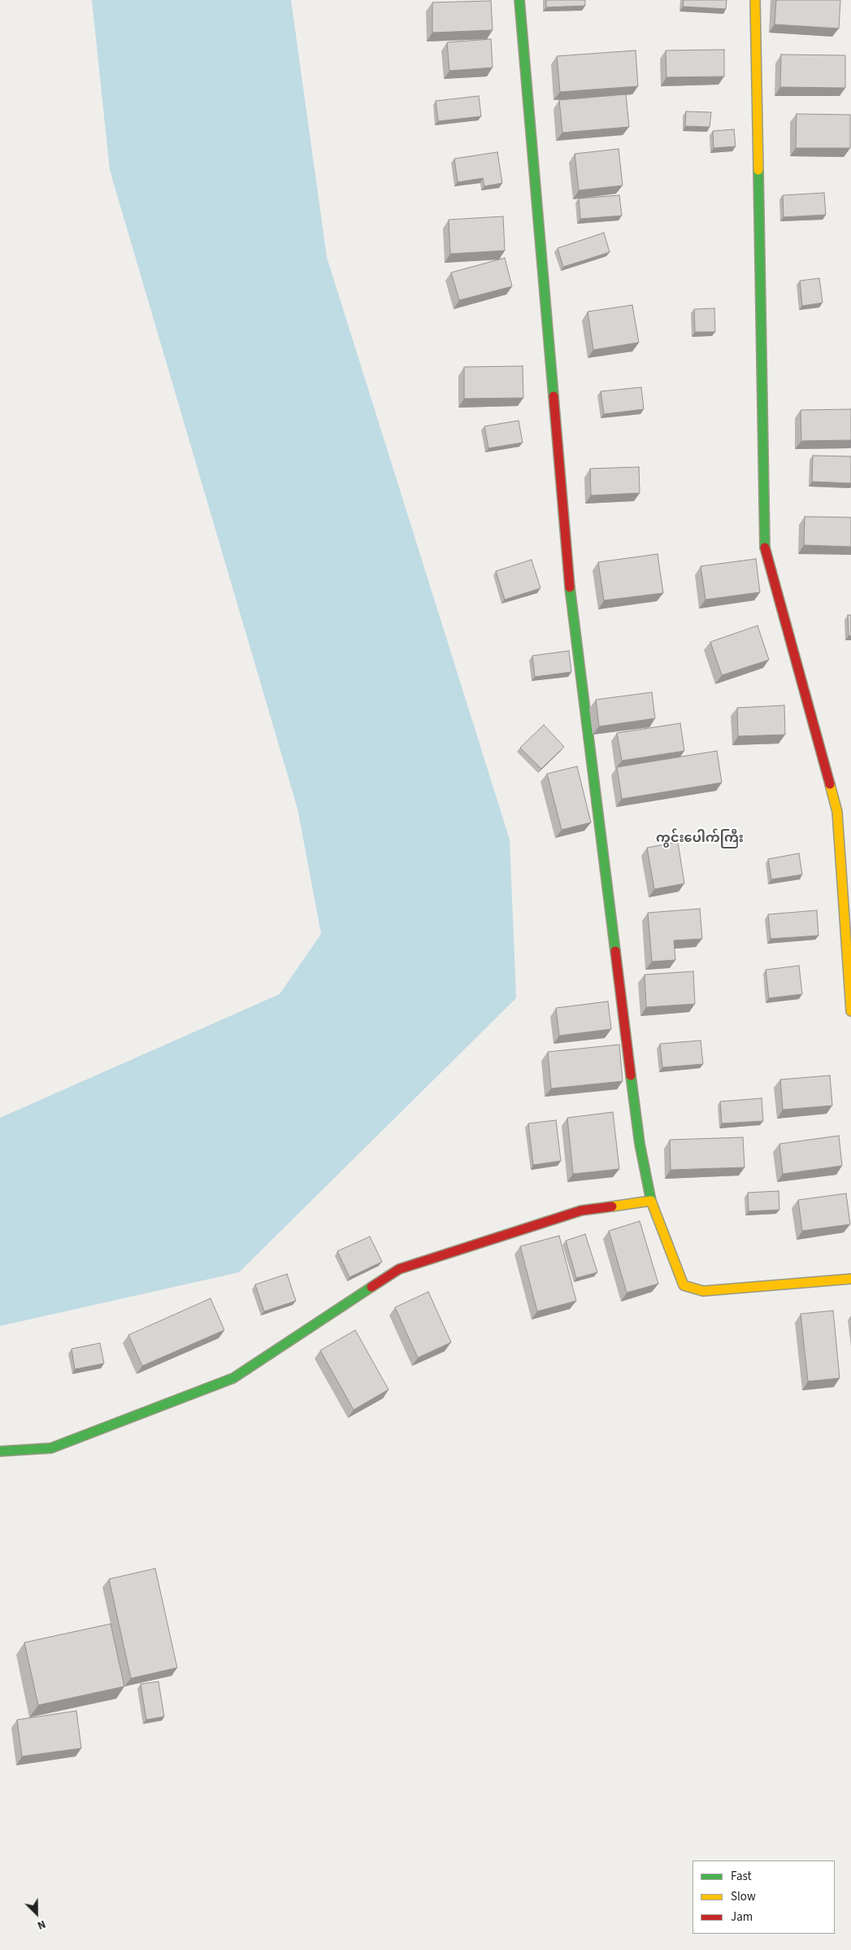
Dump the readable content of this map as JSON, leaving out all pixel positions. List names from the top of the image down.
{
  "districts": ["ကွင်းပေါက်ကြီး"],
  "legend": ["Fast", "Slow", "Jam"],
  "north": "bottom right"
}
